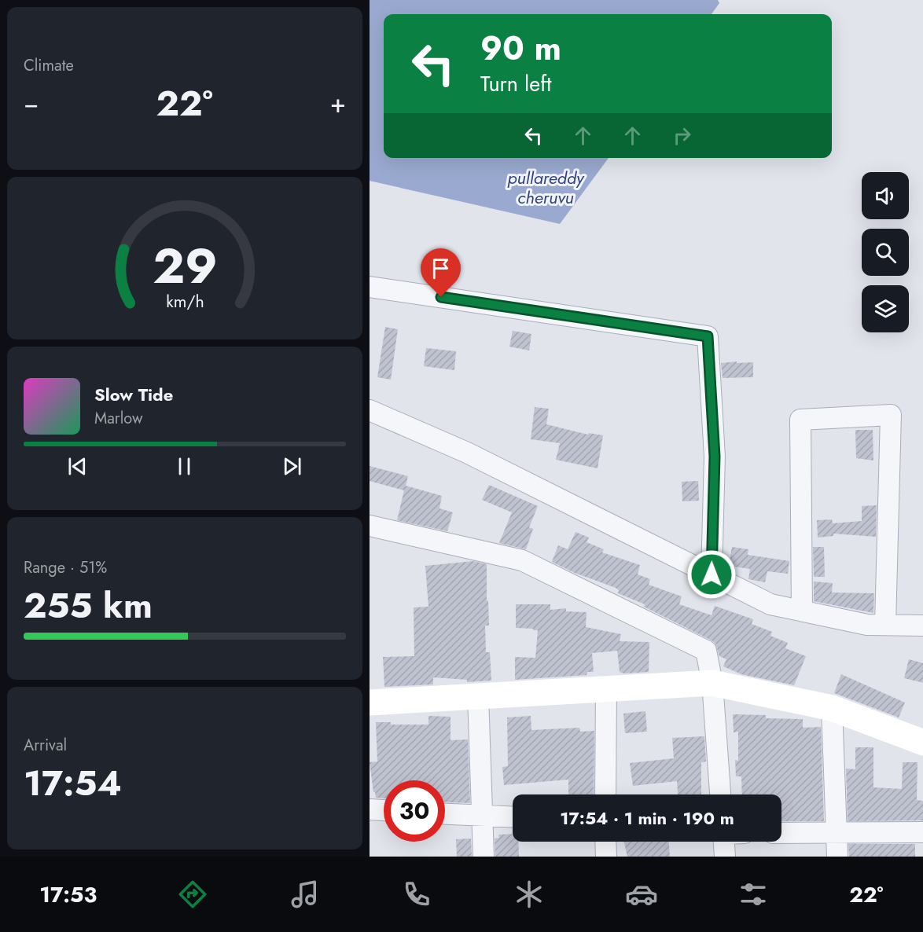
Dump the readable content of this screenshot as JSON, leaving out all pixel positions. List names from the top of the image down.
{
  "water": ["pullareddy cheruvu"],
  "page": {
    "tile": [
      "Climate",
      ["Range · 51%", "255 km"],
      ["Arrival", "17:54"]
    ],
    "turn": ["90 m", "Turn left"],
    "heat": ["−", "22°", "+"],
    "song": ["Slow Tide", "Marlow"],
    "limit": "30",
    "trip": "17:54 · 1 min · 190 m",
    "tabs": ["17:53", "22°"],
    "gauge": ["29", "km/h"]
  }
}
